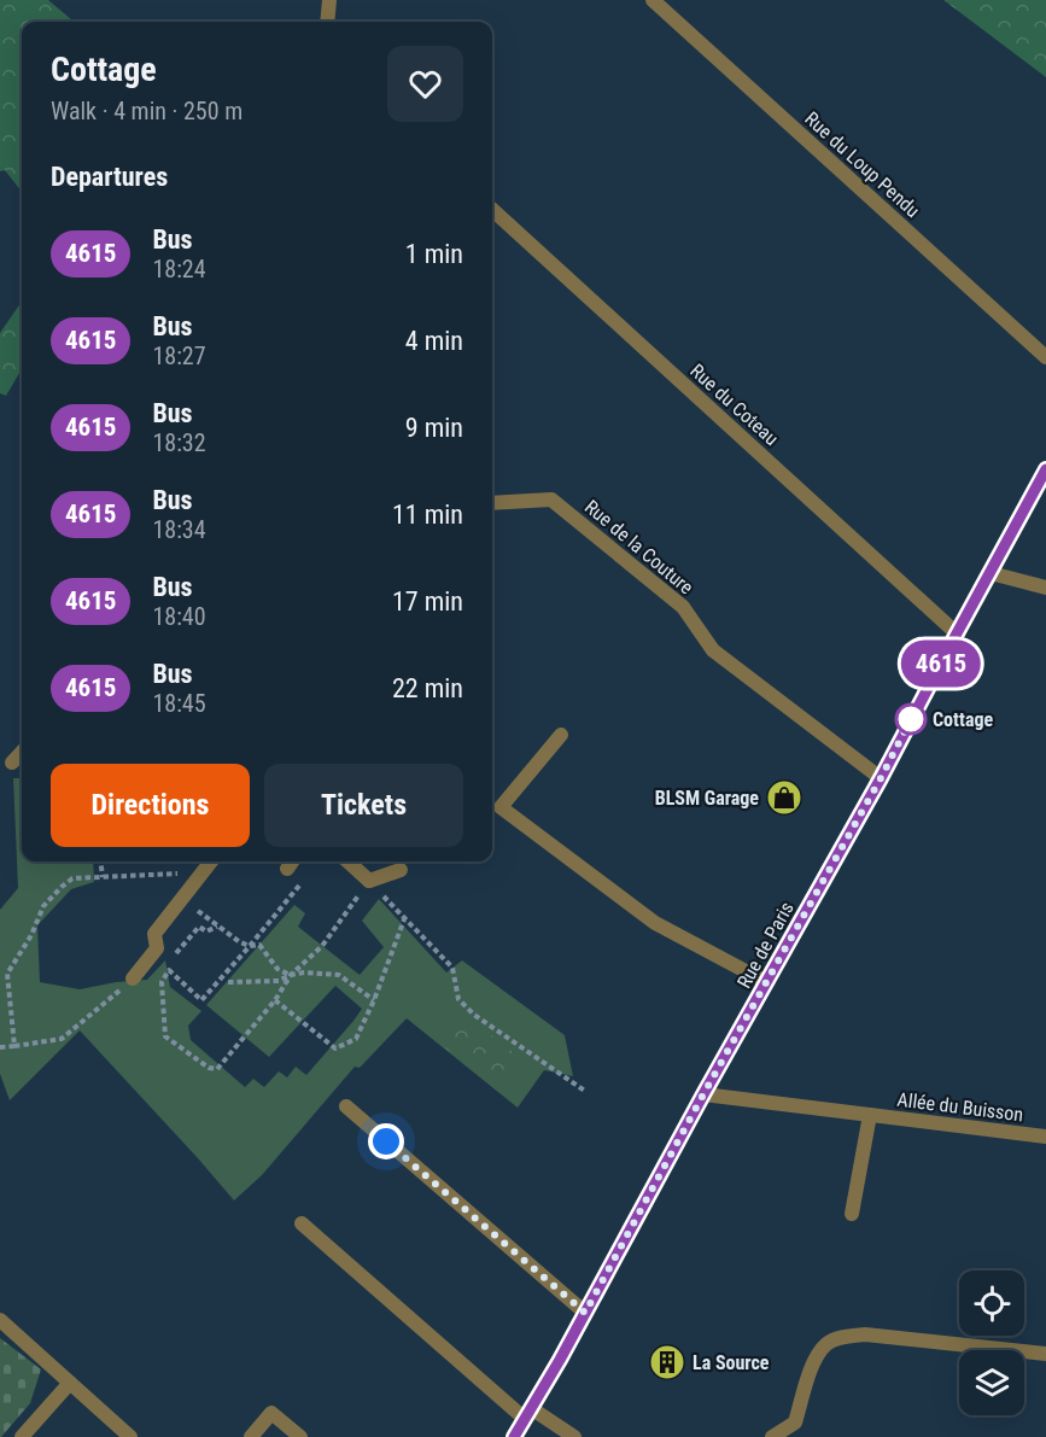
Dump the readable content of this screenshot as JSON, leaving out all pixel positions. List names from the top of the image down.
{
  "streets": {
    "street": [
      "Rue du Loup Pendu",
      "Rue du Coteau",
      "Rue de la Couture",
      "Rue de Paris",
      "Allée du Buisson"
    ]
  },
  "crossings": [
    ["Rue du Coteau", "Rue de Paris"],
    ["Rue de la Couture", "Rue de Paris"],
    ["Rue de Paris", "Allée du Buisson"]
  ],
  "places": {
    "other": ["Cottage"],
    "shop": ["BLSM Garage"],
    "building": ["La Source"]
  },
  "lines": ["bus line 4615"],
  "page": {
    "on_map": "4615",
    "heading": [
      ["Cottage", "Walk · 4 min · 250 m"],
      "Departures"
    ],
    "list": [
      {
        "mark": "4615",
        "name": "Bus",
        "note": "18:24",
        "value": "1 min"
      },
      {
        "mark": "4615",
        "name": "Bus",
        "note": "18:27",
        "value": "4 min"
      },
      {
        "mark": "4615",
        "name": "Bus",
        "note": "18:32",
        "value": "9 min"
      },
      {
        "mark": "4615",
        "name": "Bus",
        "note": "18:34",
        "value": "11 min"
      },
      {
        "mark": "4615",
        "name": "Bus",
        "note": "18:40",
        "value": "17 min"
      },
      {
        "mark": "4615",
        "name": "Bus",
        "note": "18:45",
        "value": "22 min"
      }
    ],
    "buttons": ["Directions", "Tickets"]
  }
}
